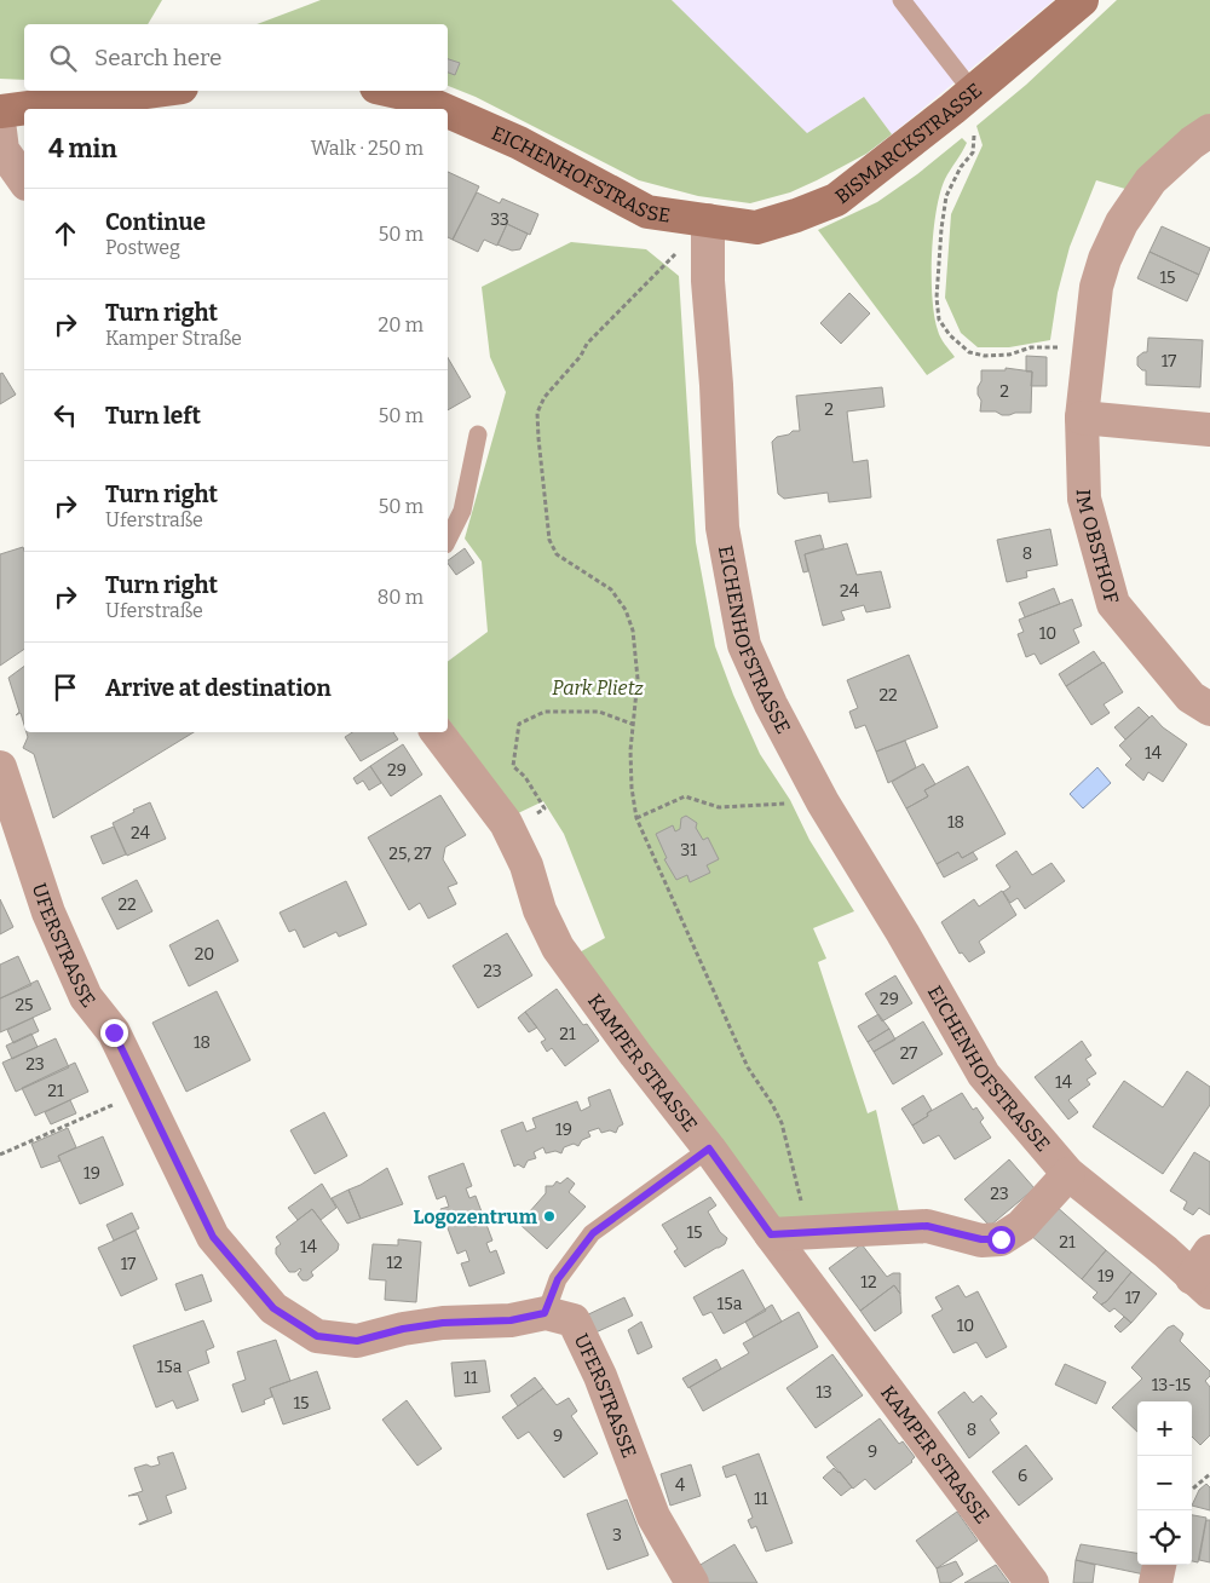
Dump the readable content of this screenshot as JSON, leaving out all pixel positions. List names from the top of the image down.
{
  "streets": {
    "street": [
      "BISMARCKSTRASSE",
      "EICHENHOFSTRASSE",
      "IM OBSTHOF",
      "UFERSTRASSE",
      "KAMPER STRASSE"
    ]
  },
  "crossings": [
    ["BISMARCKSTRASSE", "EICHENHOFSTRASSE"]
  ],
  "parks": ["Park Plietz"],
  "places": ["Logozentrum"],
  "house_numbers": [
    "33",
    "15",
    "17",
    "2",
    "2",
    "8",
    "24",
    "10",
    "22",
    "14",
    "29",
    "18",
    "24",
    "31",
    "25, 27",
    "22",
    "20",
    "23",
    "29",
    "25",
    "21",
    "18",
    "27",
    "23",
    "14",
    "21",
    "19",
    "19",
    "23",
    "15",
    "21",
    "14",
    "12",
    "17",
    "19",
    "12",
    "17",
    "15a",
    "10",
    "15a",
    "11",
    "13-15",
    "13",
    "15",
    "8",
    "9",
    "9",
    "6",
    "4",
    "11",
    "3"
  ],
  "page": {
    "search": "Search here",
    "heading": ["4 min", "Walk · 250 m"],
    "list": [
      ["Continue", "Postweg", "50 m"],
      ["Turn right", "Kamper Straße", "20 m"],
      ["Turn left", "50 m"],
      ["Turn right", "Uferstraße", "50 m"],
      ["Turn right", "Uferstraße", "80 m"],
      "Arrive at destination"
    ],
    "map_buttons": ["+", "−"]
  }
}
